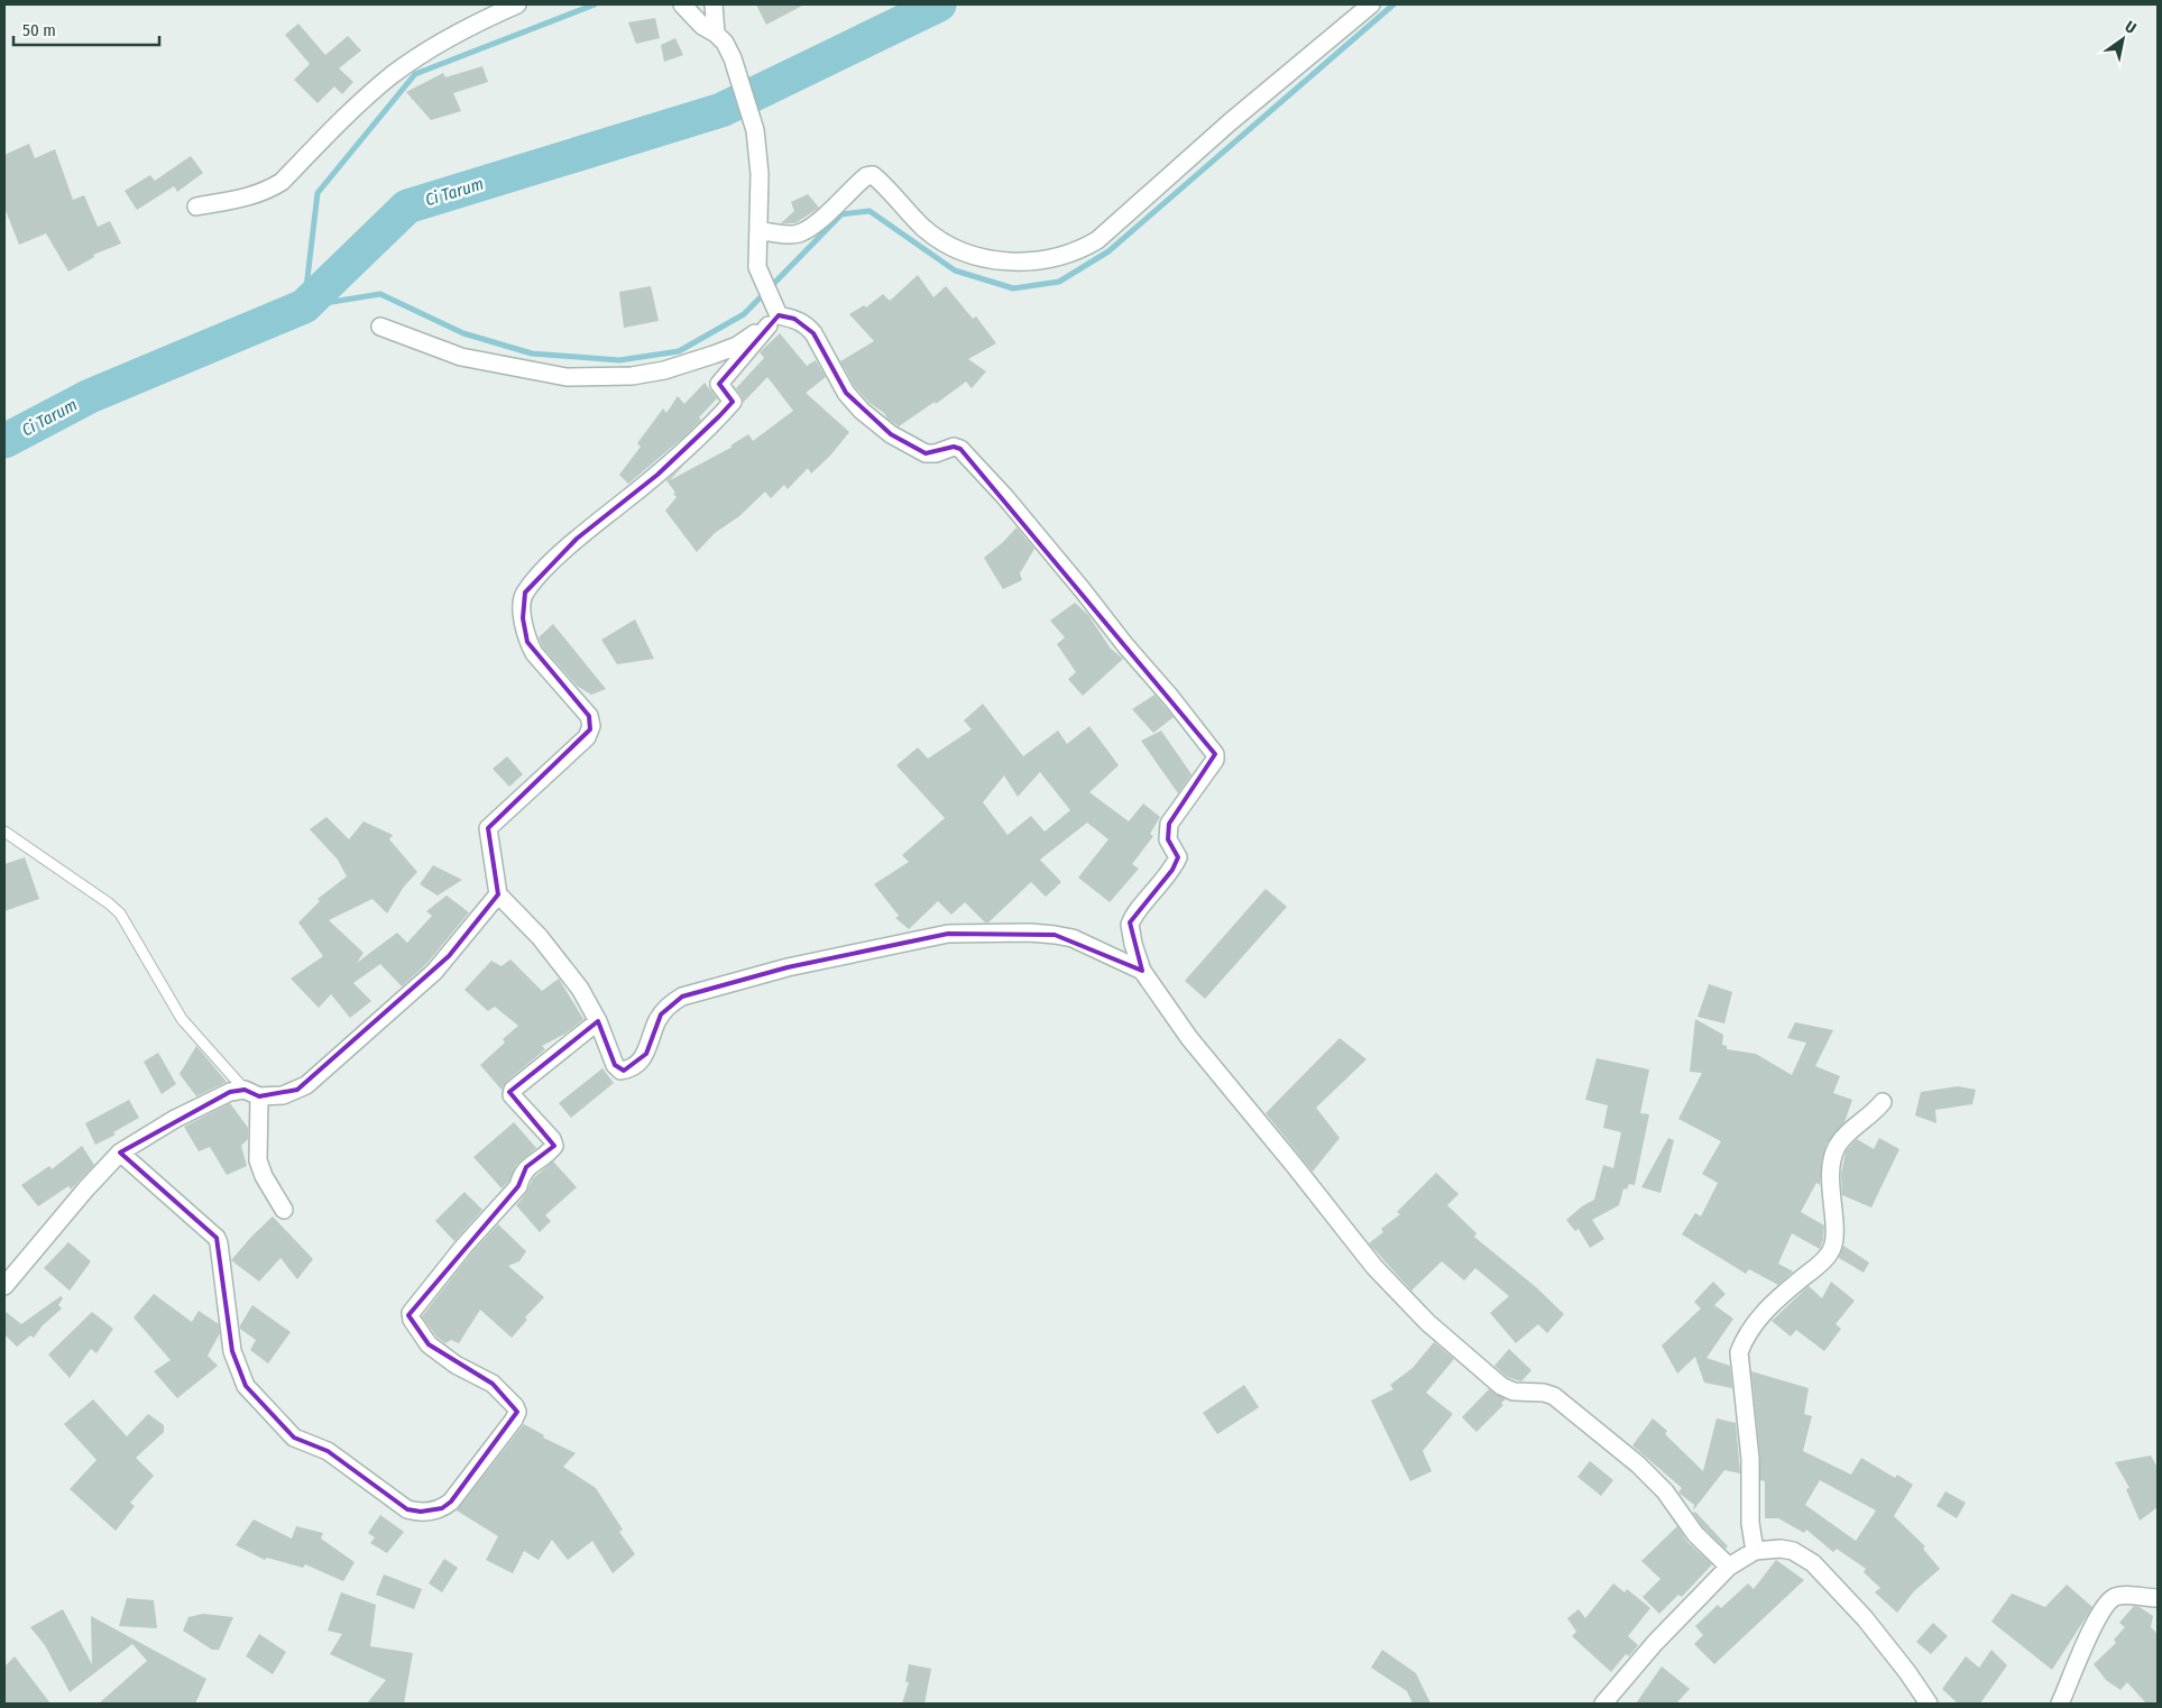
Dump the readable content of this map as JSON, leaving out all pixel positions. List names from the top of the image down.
{
  "water": ["Ci Tarum"],
  "scale_bar": "50 m",
  "north": "top right"
}
